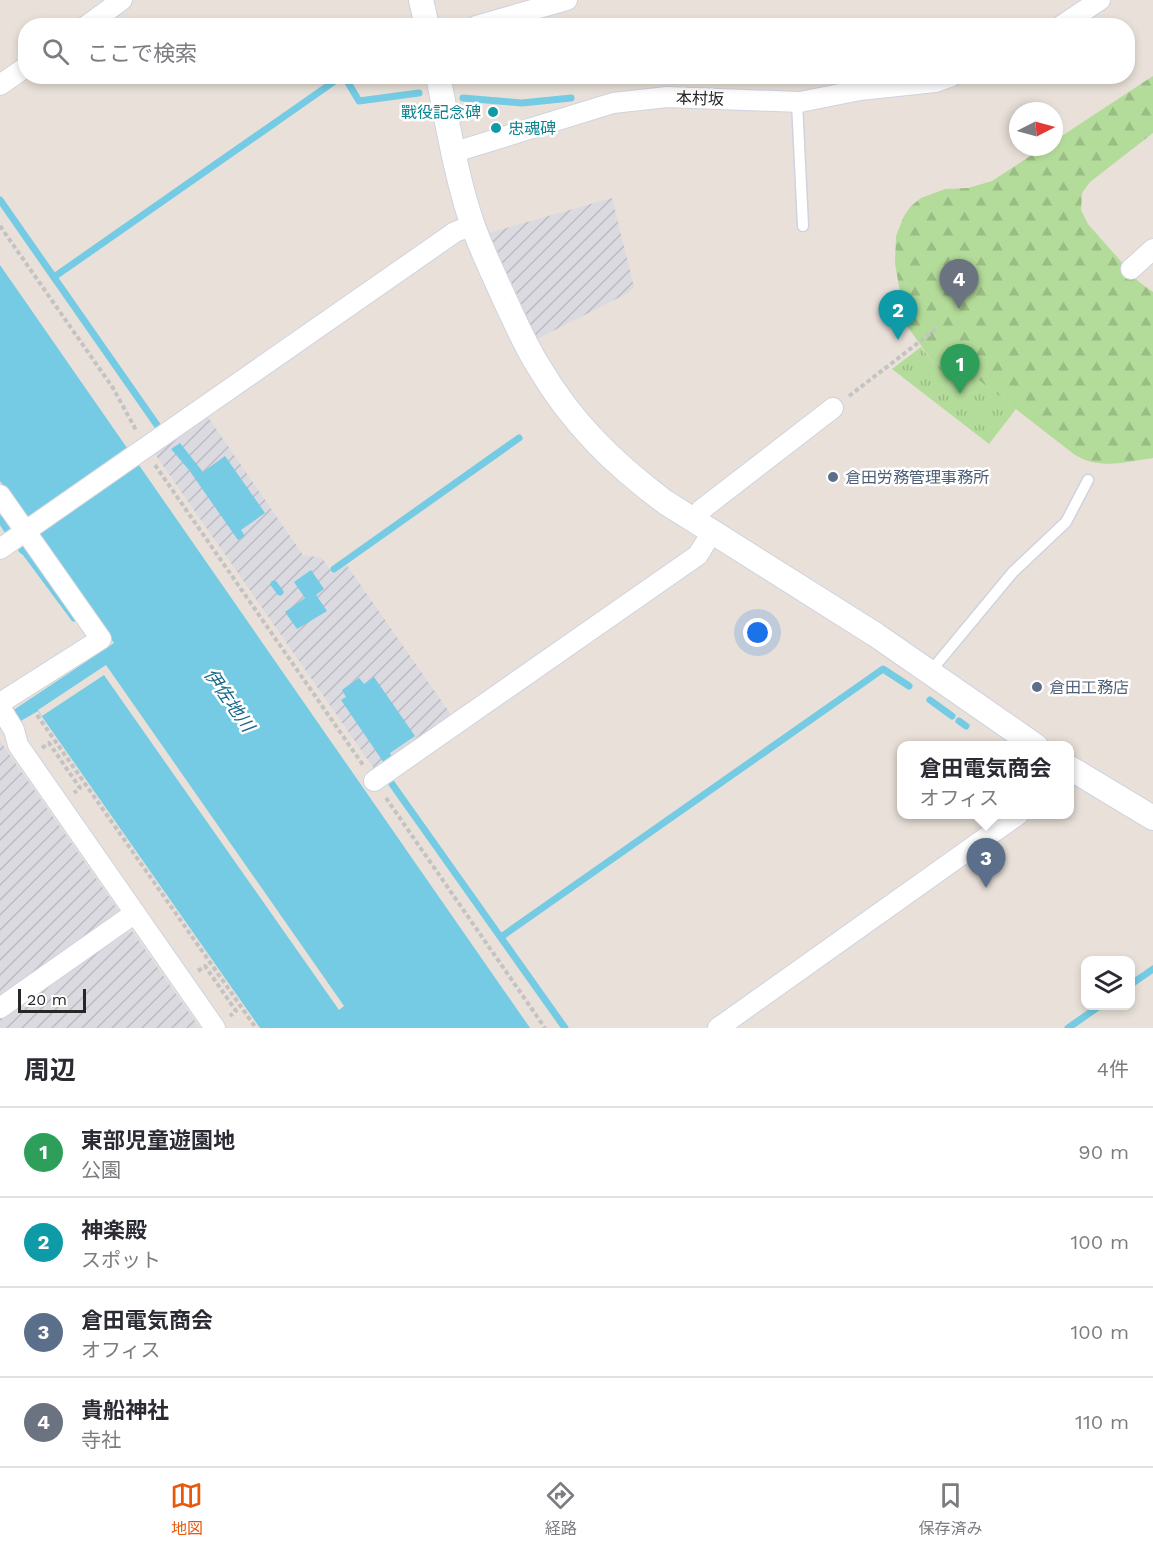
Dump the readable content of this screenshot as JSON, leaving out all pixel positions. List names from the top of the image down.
{
  "streets": {
    "street": ["本村坂"]
  },
  "water": ["伊佐地川"],
  "places": [
    "戰役記念碑",
    "忠魂碑",
    "倉田労務管理事務所",
    "倉田工務店"
  ],
  "scale_bar": "20 m",
  "north": "right",
  "page": {
    "search": "ここで検索",
    "pins": [
      "4",
      "2",
      "1",
      "3"
    ],
    "popup": ["倉田電気商会", "オフィス"],
    "scale": "20 m",
    "heading": ["周辺", "4件"],
    "list": [
      {
        "mark": "1",
        "name": "東部児童遊園地",
        "note": "公園",
        "value": "90 m"
      },
      {
        "mark": "2",
        "name": "神楽殿",
        "note": "スポット",
        "value": "100 m"
      },
      {
        "mark": "3",
        "name": "倉田電気商会",
        "note": "オフィス",
        "value": "100 m"
      },
      {
        "mark": "4",
        "name": "貴船神社",
        "note": "寺社",
        "value": "110 m"
      }
    ],
    "nav": ["地図", "経路", "保存済み"]
  }
}
